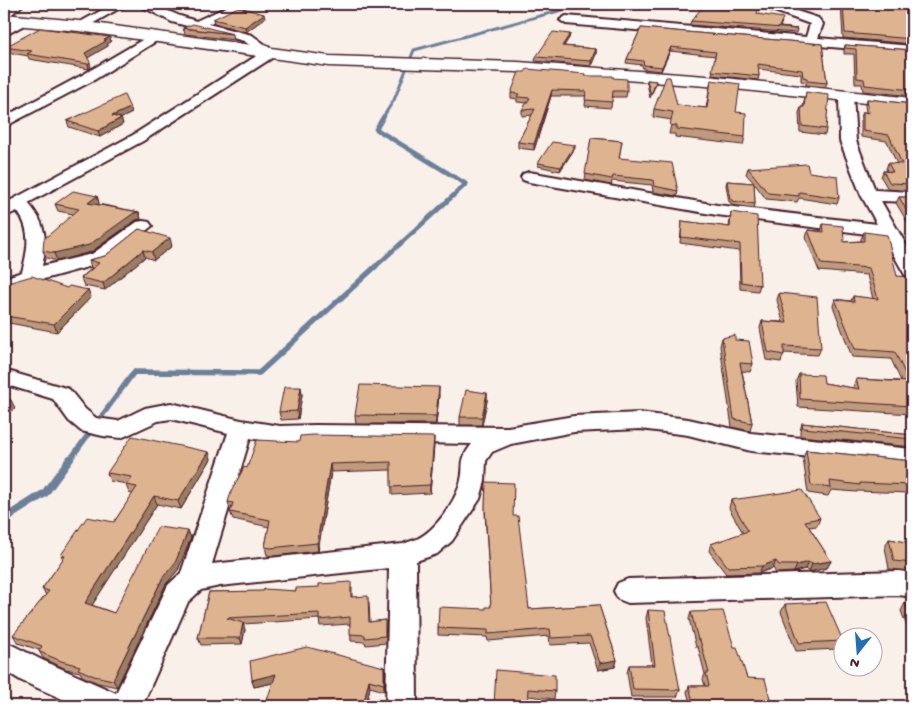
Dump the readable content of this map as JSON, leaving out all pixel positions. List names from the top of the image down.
{
  "north": "bottom"
}
